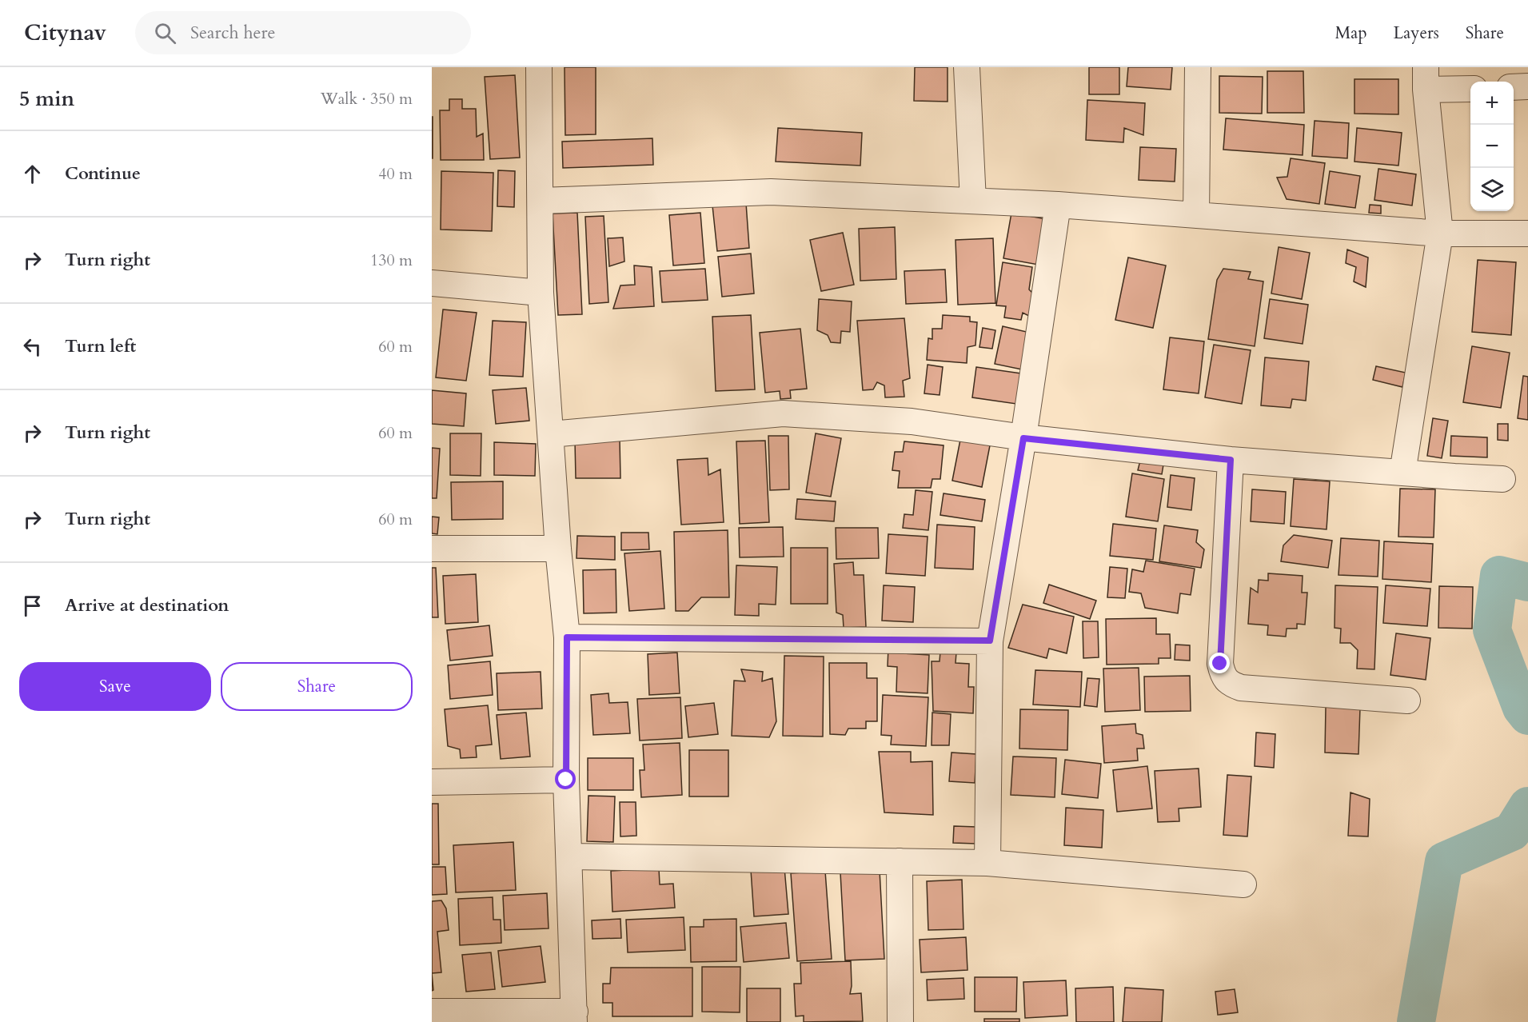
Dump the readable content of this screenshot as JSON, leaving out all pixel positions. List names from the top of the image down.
{
  "page": {
    "header": "Citynav",
    "search": "Search here",
    "nav": ["Map", "Layers", "Share"],
    "heading": ["5 min", "Walk · 350 m"],
    "map_buttons": ["+", "−"],
    "list": [
      ["Continue", "40 m"],
      ["Turn right", "130 m"],
      ["Turn left", "60 m"],
      ["Turn right", "60 m"],
      ["Turn right", "60 m"],
      "Arrive at destination"
    ],
    "buttons": ["Save", "Share"]
  }
}
